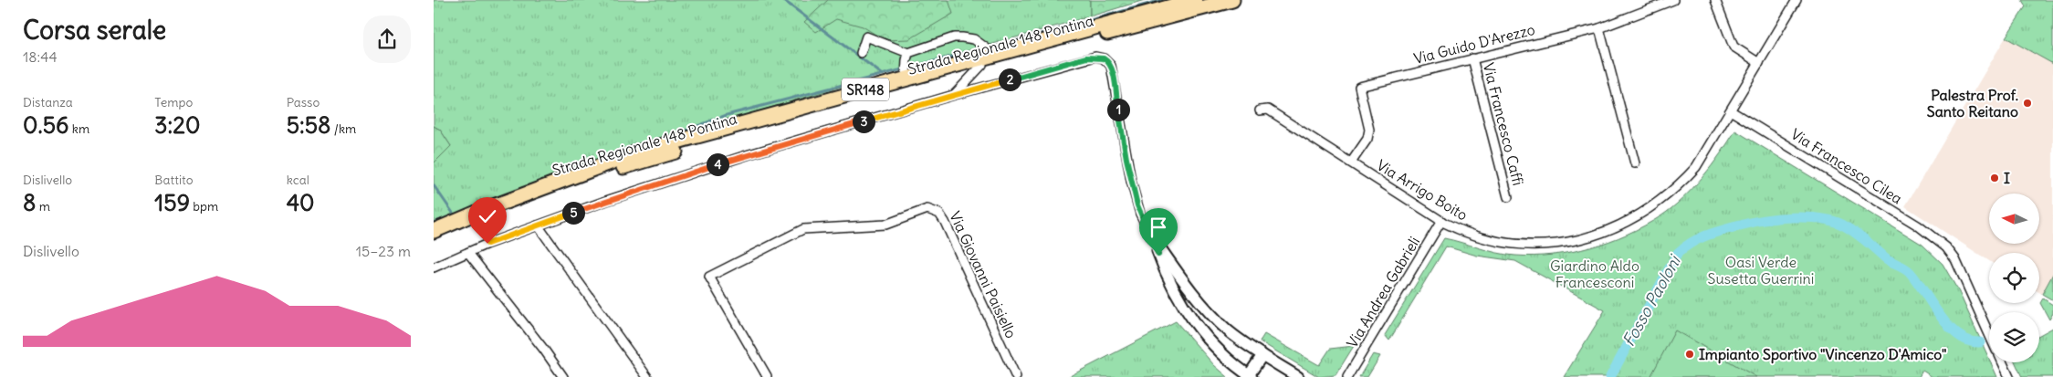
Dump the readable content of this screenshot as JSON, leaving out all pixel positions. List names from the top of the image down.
{
  "streets": {
    "main road": ["Strada Regionale 148 Pontina", "SR148"],
    "street": [
      "Via Guido D'Arezzo",
      "Via Francesco Caffi",
      "Via Francesco Cilea",
      "Via Arrigo Boito",
      "Via Giovanni Paisiello",
      "Via Andrea Gabrieli"
    ]
  },
  "crossings": [
    ["Via Guido D'Arezzo", "Via Francesco Caffi"],
    ["Via Guido D'Arezzo", "Via Arrigo Boito"],
    ["Via Francesco Cilea", "Via Arrigo Boito"],
    ["Via Arrigo Boito", "Via Andrea Gabrieli"]
  ],
  "water": ["Fosso Paoloni"],
  "parks": ["Oasi Verde Susetta Guerrini", "Giardino Aldo Francesconi"],
  "places": ["Palestra Prof. Santo Reitano", "I", "Impianto Sportivo \"Vincenzo D'Amico\""],
  "north": "left",
  "page": {
    "heading": ["Corsa serale", "18:44"],
    "pins": [
      "2",
      "1",
      "3",
      "4",
      "5"
    ],
    "stats": [
      ["Distanza", "0.56 km"],
      ["Tempo", "3:20"],
      ["Passo", "5:58 /km"],
      ["Dislivello", "8 m"],
      ["Battito", "159 bpm"],
      ["kcal", "40"]
    ],
    "chart": ["Dislivello", "15–23 m"]
  }
}
